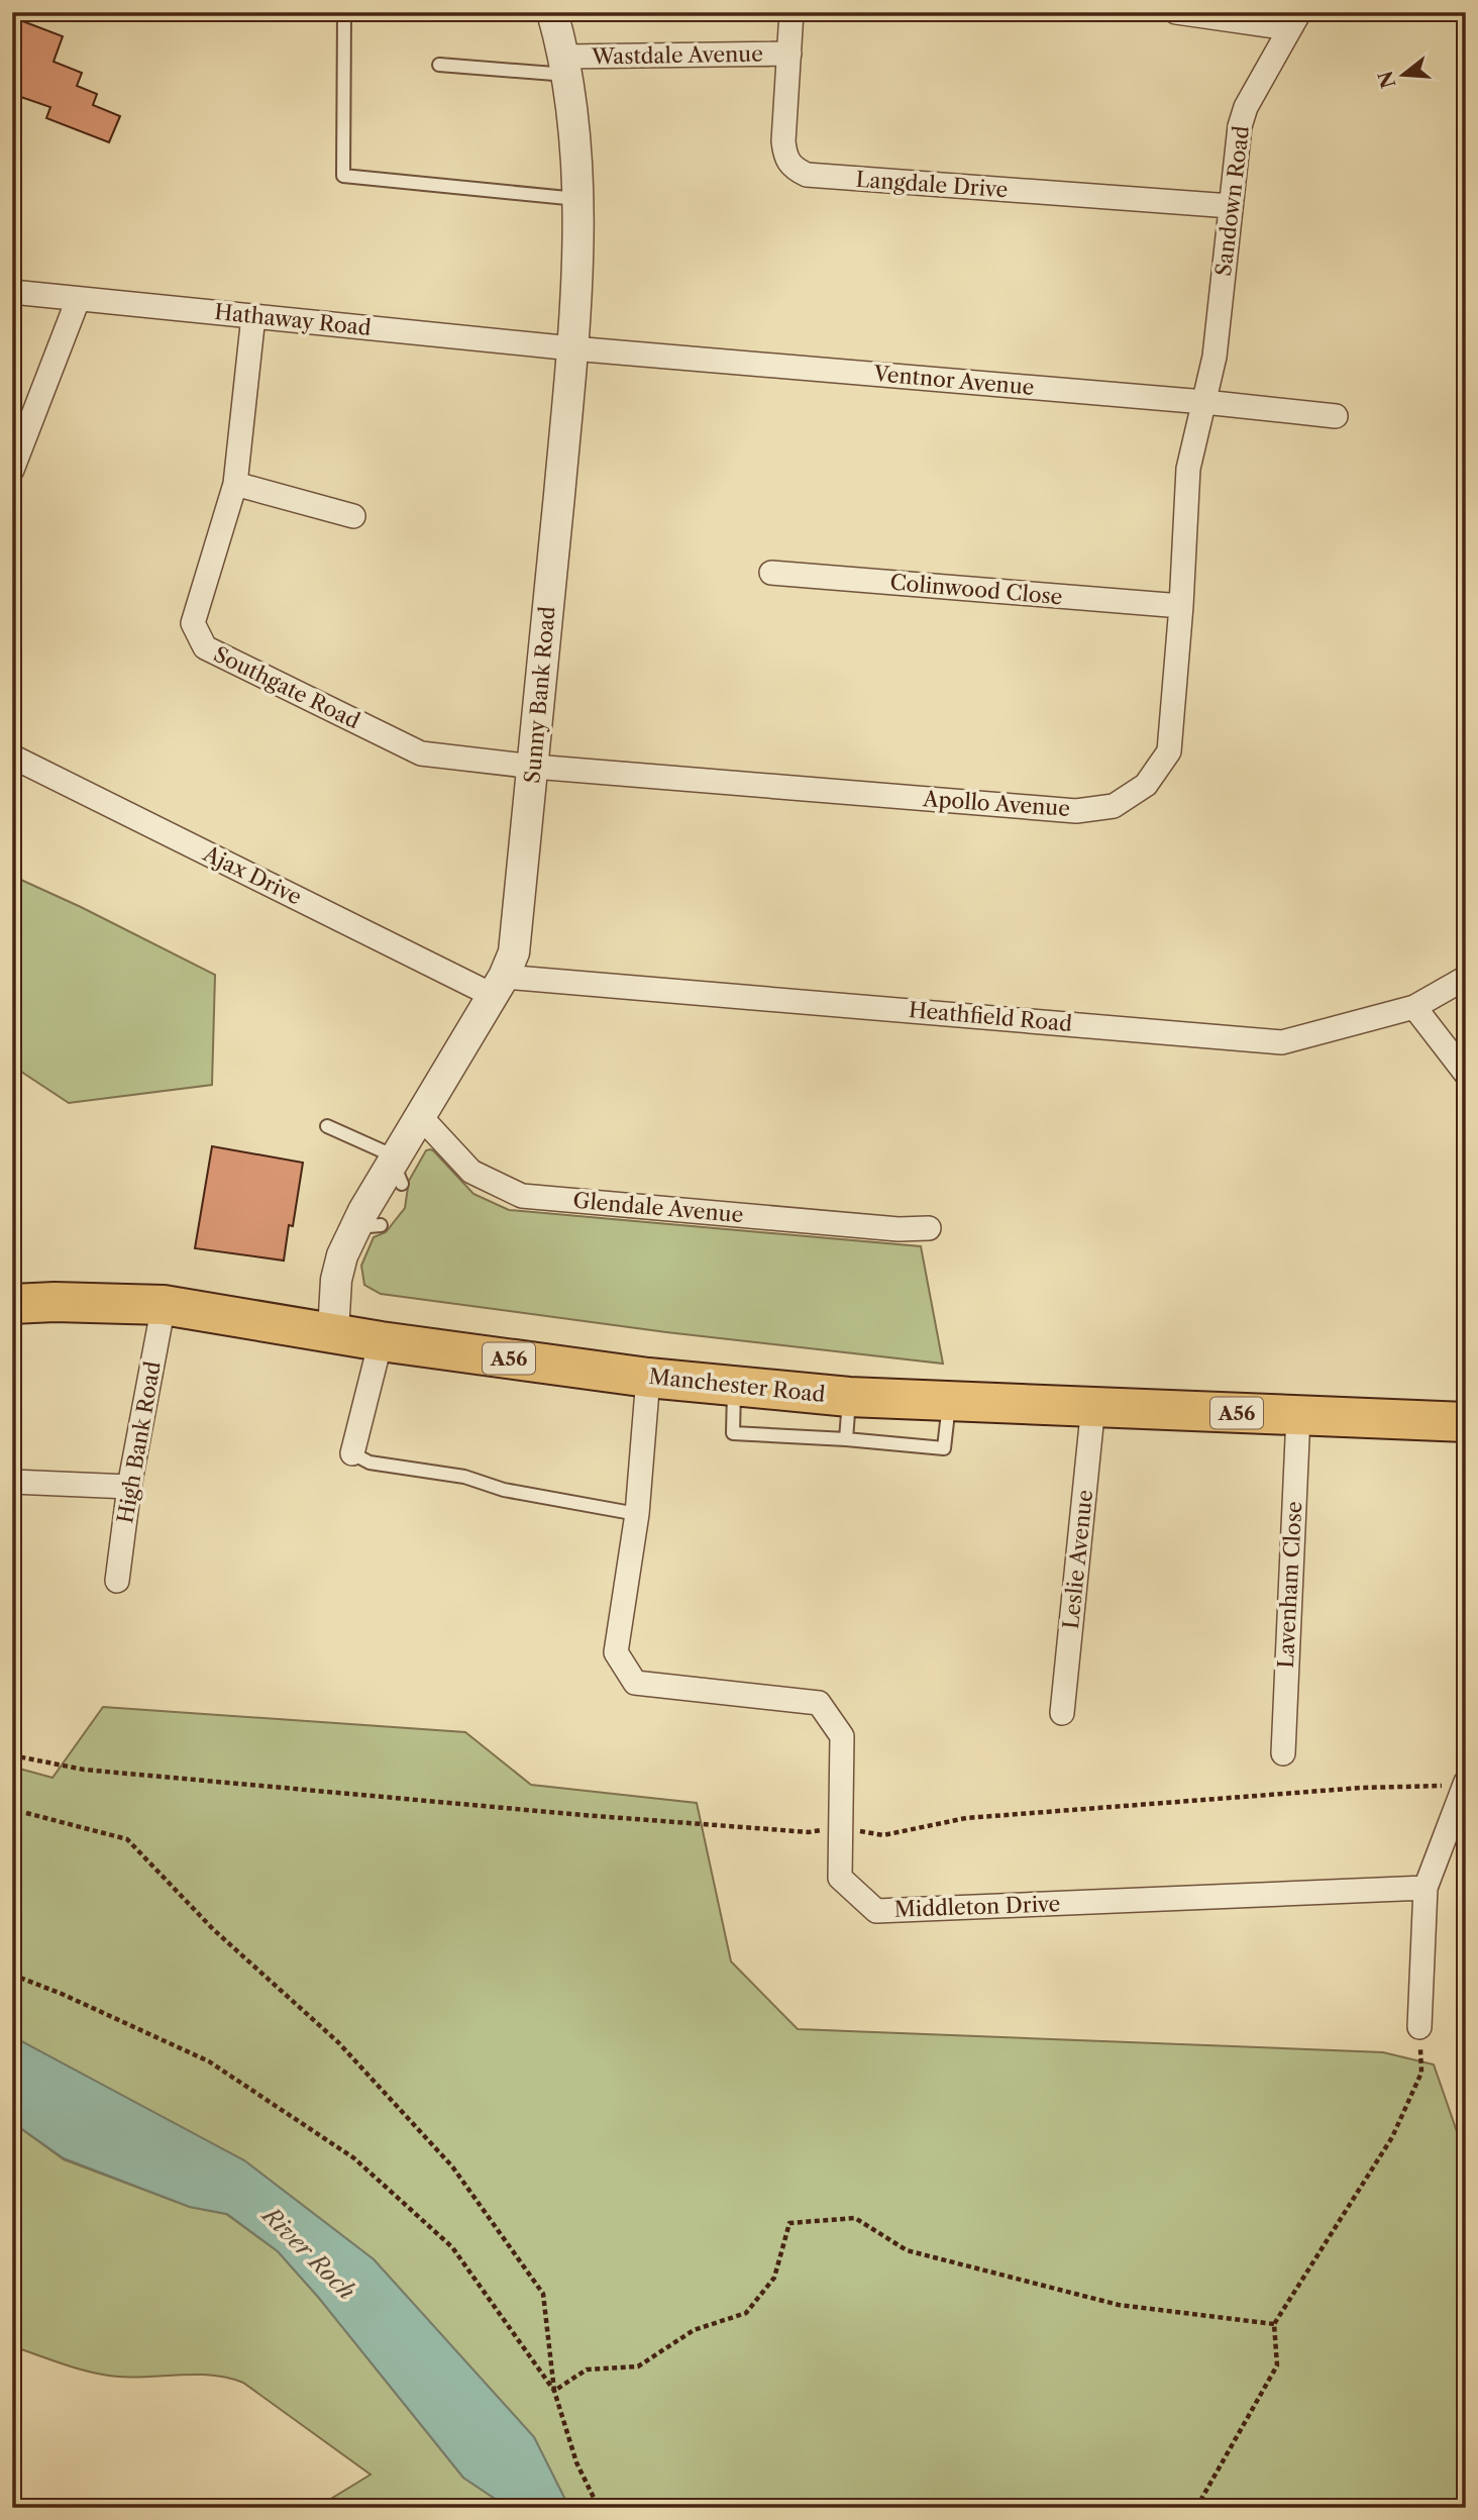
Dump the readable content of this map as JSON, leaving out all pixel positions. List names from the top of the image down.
{
  "streets": {
    "highway": ["A56", "Manchester Road"],
    "street": [
      "Wastdale Avenue",
      "Langdale Drive",
      "Sandown Road",
      "Hathaway Road",
      "Ventnor Avenue",
      "Colinwood Close",
      "Southgate Road",
      "Sunny Bank Road",
      "Apollo Avenue",
      "Ajax Drive",
      "Heathfield Road",
      "Glendale Avenue",
      "High Bank Road",
      "Leslie Avenue",
      "Lavenham Close",
      "Middleton Drive"
    ]
  },
  "crossings": [
    ["Wastdale Avenue", "Langdale Drive"],
    ["Wastdale Avenue", "Sunny Bank Road"],
    ["Langdale Drive", "Sandown Road"],
    ["Sandown Road", "Ventnor Avenue"],
    ["Sandown Road", "Apollo Avenue"],
    ["Hathaway Road", "Ventnor Avenue"],
    ["Hathaway Road", "Southgate Road"],
    ["Hathaway Road", "Sunny Bank Road"],
    ["Ventnor Avenue", "Sunny Bank Road"],
    ["Ventnor Avenue", "Apollo Avenue"],
    ["Colinwood Close", "Apollo Avenue"],
    ["Southgate Road", "Sunny Bank Road"],
    ["Southgate Road", "Apollo Avenue"],
    ["Sunny Bank Road", "Apollo Avenue"],
    ["Sunny Bank Road", "Ajax Drive"],
    ["Sunny Bank Road", "Heathfield Road"],
    ["Sunny Bank Road", "Glendale Avenue"],
    ["Sunny Bank Road", "Manchester Road"],
    ["Ajax Drive", "Heathfield Road"],
    ["Manchester Road", "High Bank Road"],
    ["Manchester Road", "Leslie Avenue"],
    ["Manchester Road", "Lavenham Close"],
    ["Manchester Road", "Middleton Drive"]
  ],
  "water": ["River Roch"],
  "north": "left"
}
